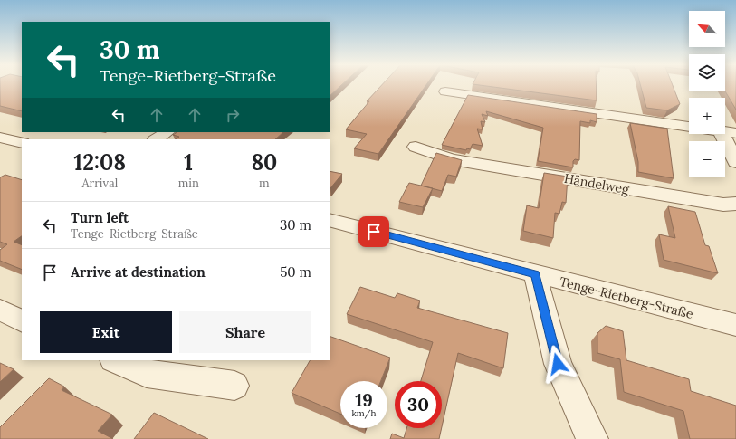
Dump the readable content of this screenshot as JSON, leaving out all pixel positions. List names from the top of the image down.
{
  "streets": {
    "street": ["Händelweg", "Tenge-Rietberg-Straße"]
  },
  "north": "top left",
  "page": {
    "map_buttons": ["+", "−"],
    "turn": ["30 m", "Tenge-Rietberg-Straße"],
    "eta": [
      "12:08",
      "Arrival",
      "1",
      "min",
      "80",
      "m"
    ],
    "list": [
      {
        "name": "Turn left",
        "note": "Tenge-Rietberg-Straße",
        "value": "30 m"
      },
      {
        "name": "Arrive at destination",
        "value": "50 m"
      }
    ],
    "buttons": ["Exit", "Share"],
    "speed": "19 km/h",
    "limit": "30"
  }
}
